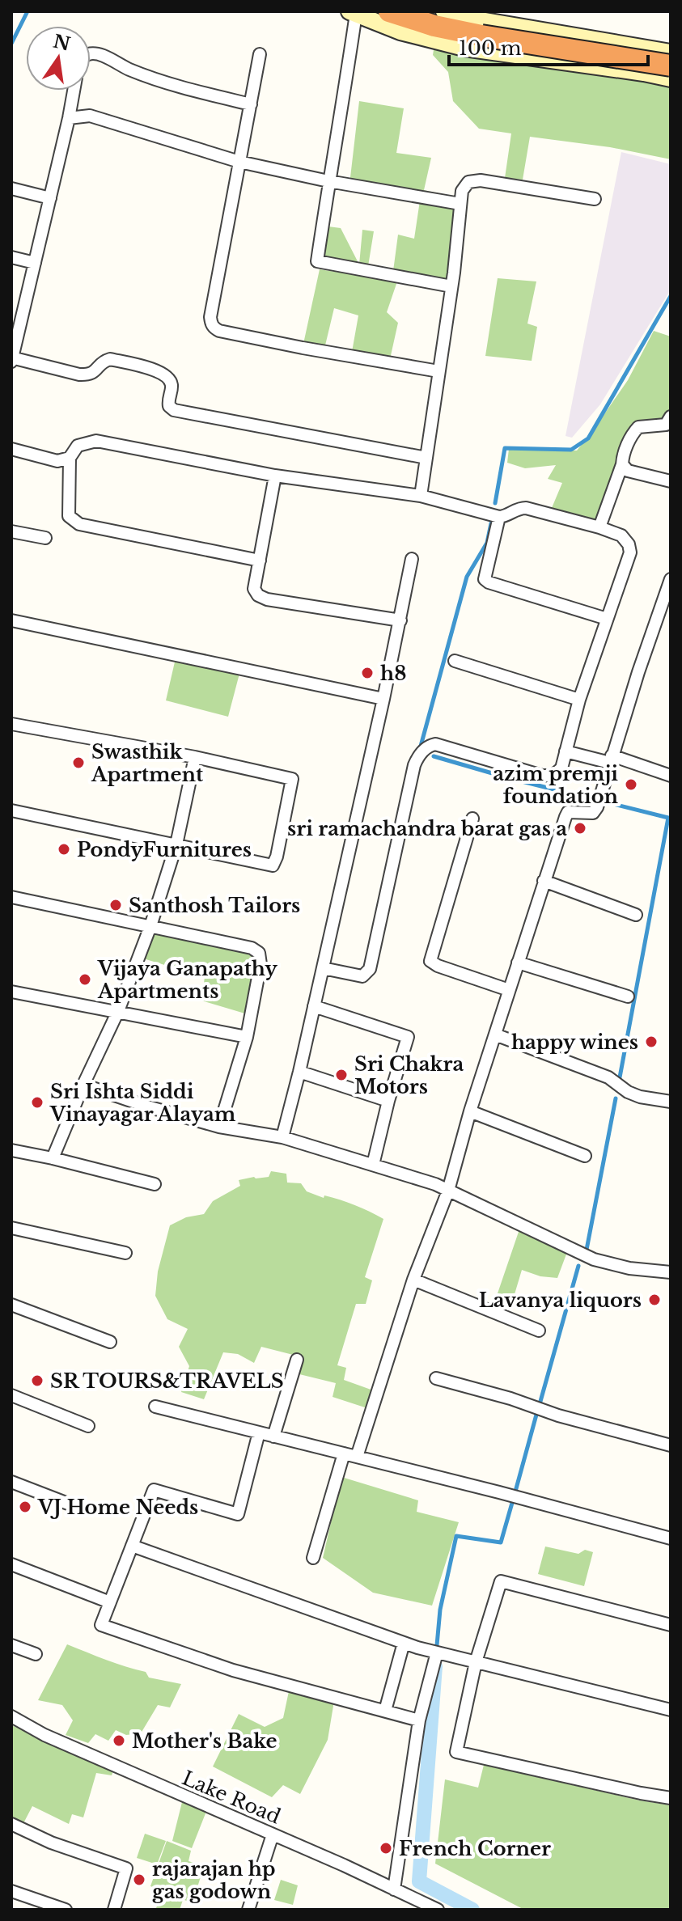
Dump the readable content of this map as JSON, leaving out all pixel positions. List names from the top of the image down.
{
  "streets": {
    "street": ["Lake Road"]
  },
  "places": [
    "h8",
    "Swasthik Apartment",
    "azim premji foundation",
    "sri ramachandra barat gas a",
    "PondyFurnitures",
    "Santhosh Tailors",
    "Vijaya Ganapathy Apartments",
    "happy wines",
    "Sri Chakra Motors",
    "Sri Ishta Siddi Vinayagar Alayam",
    "Lavanya liquors",
    "SR TOURS&TRAVELS",
    "VJ Home Needs",
    "Mother's Bake",
    "French Corner",
    "rajarajan hp gas godown"
  ],
  "scale_bar": "100 m",
  "north": "top"
}
